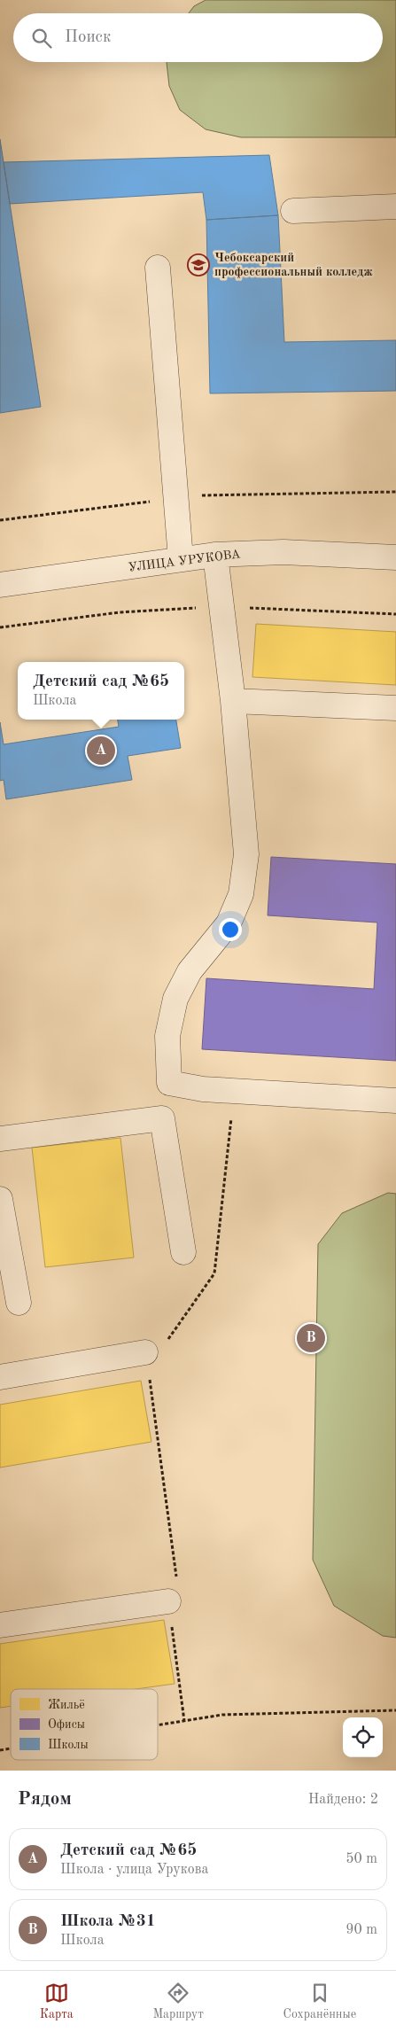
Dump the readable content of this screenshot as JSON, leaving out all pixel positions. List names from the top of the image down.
{
  "streets": {
    "street": ["УЛИЦА УРУКОВА"]
  },
  "places": {
    "school or university": ["Чебоксарский профессиональный колледж"]
  },
  "legend": ["Жильё", "Офисы", "Школы"],
  "page": {
    "search": "Поиск",
    "popup": ["Детский сад №65", "Школа"],
    "pins": ["A", "B"],
    "heading": ["Рядом", "Найдено: 2"],
    "list": [
      {
        "mark": "A",
        "name": "Детский сад №65",
        "note": "Школа · улица Урукова",
        "value": "50 m"
      },
      {
        "mark": "B",
        "name": "Школа №31",
        "note": "Школа",
        "value": "90 m"
      }
    ],
    "nav": ["Карта", "Маршрут", "Сохранённые"]
  }
}
